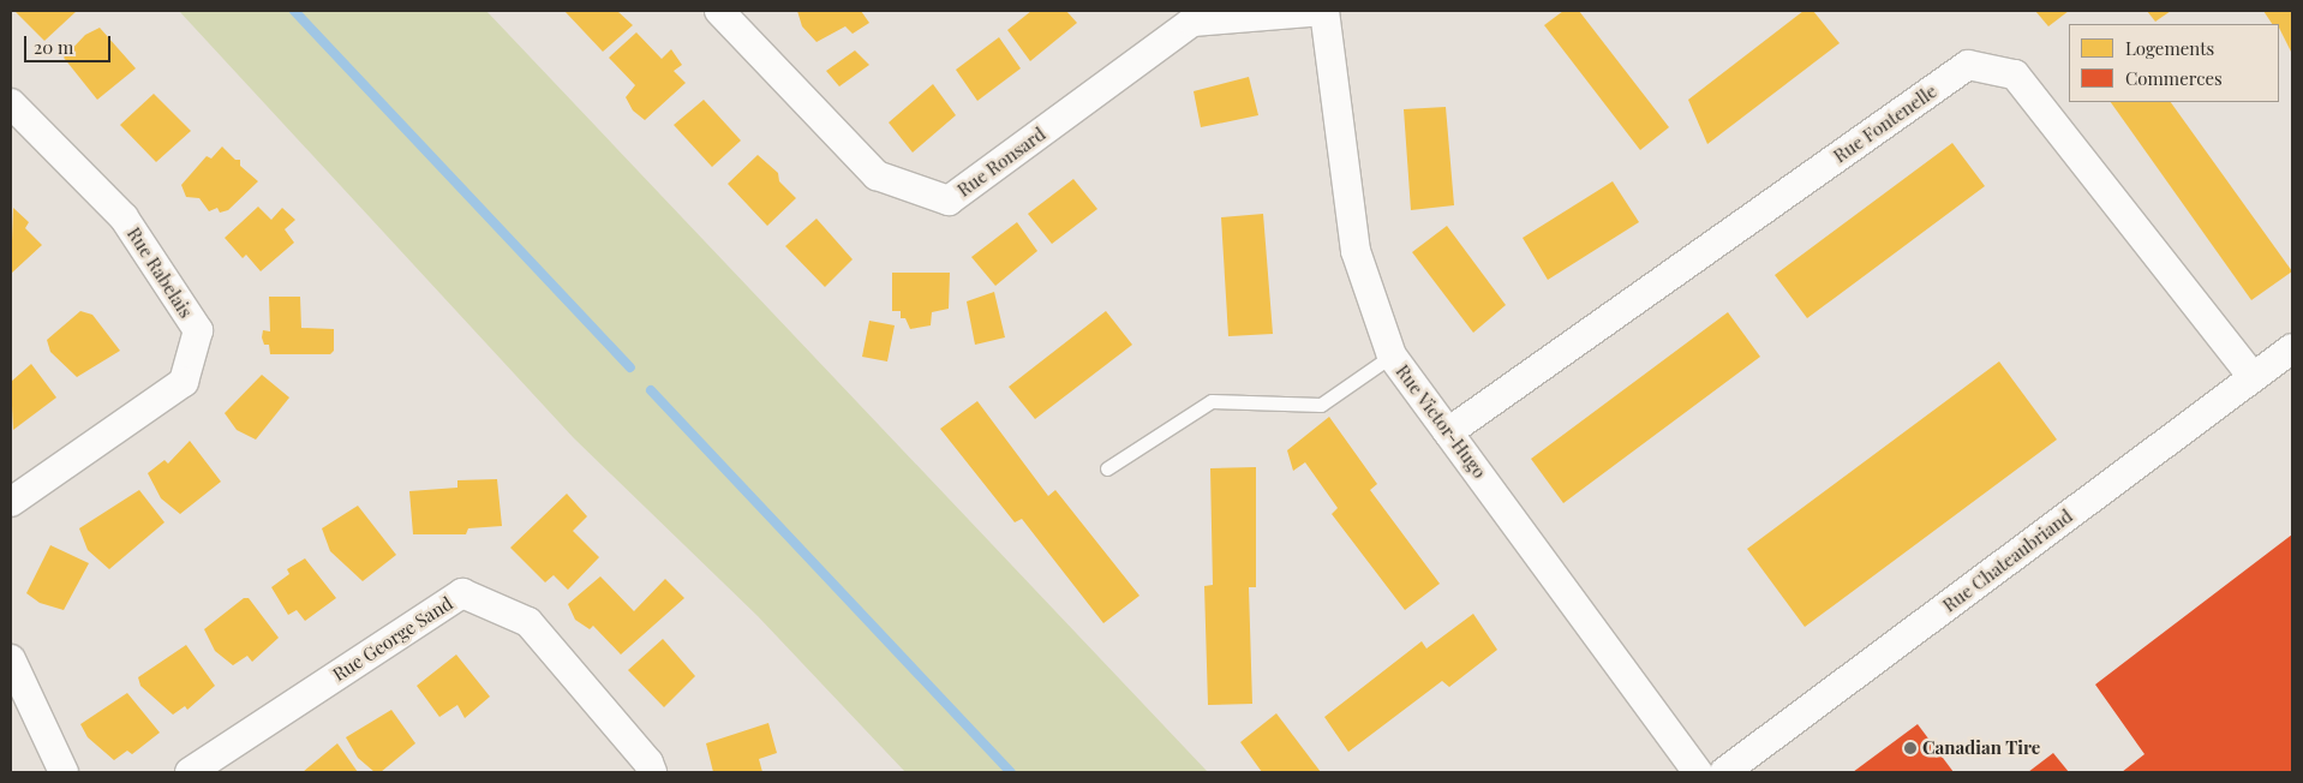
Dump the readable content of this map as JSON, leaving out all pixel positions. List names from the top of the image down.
{
  "streets": {
    "street": [
      "Rue Fontenelle",
      "Rue Ronsard",
      "Rue Rabelais",
      "Rue Victor-Hugo",
      "Rue Chateaubriand",
      "Rue George Sand"
    ]
  },
  "crossings": [
    ["Rue Fontenelle", "Rue Victor-Hugo"],
    ["Rue Fontenelle", "Rue Chateaubriand"],
    ["Rue Ronsard", "Rue Victor-Hugo"]
  ],
  "places": ["Canadian Tire"],
  "legend": ["Logements", "Commerces"],
  "scale_bar": "20 m"
}
